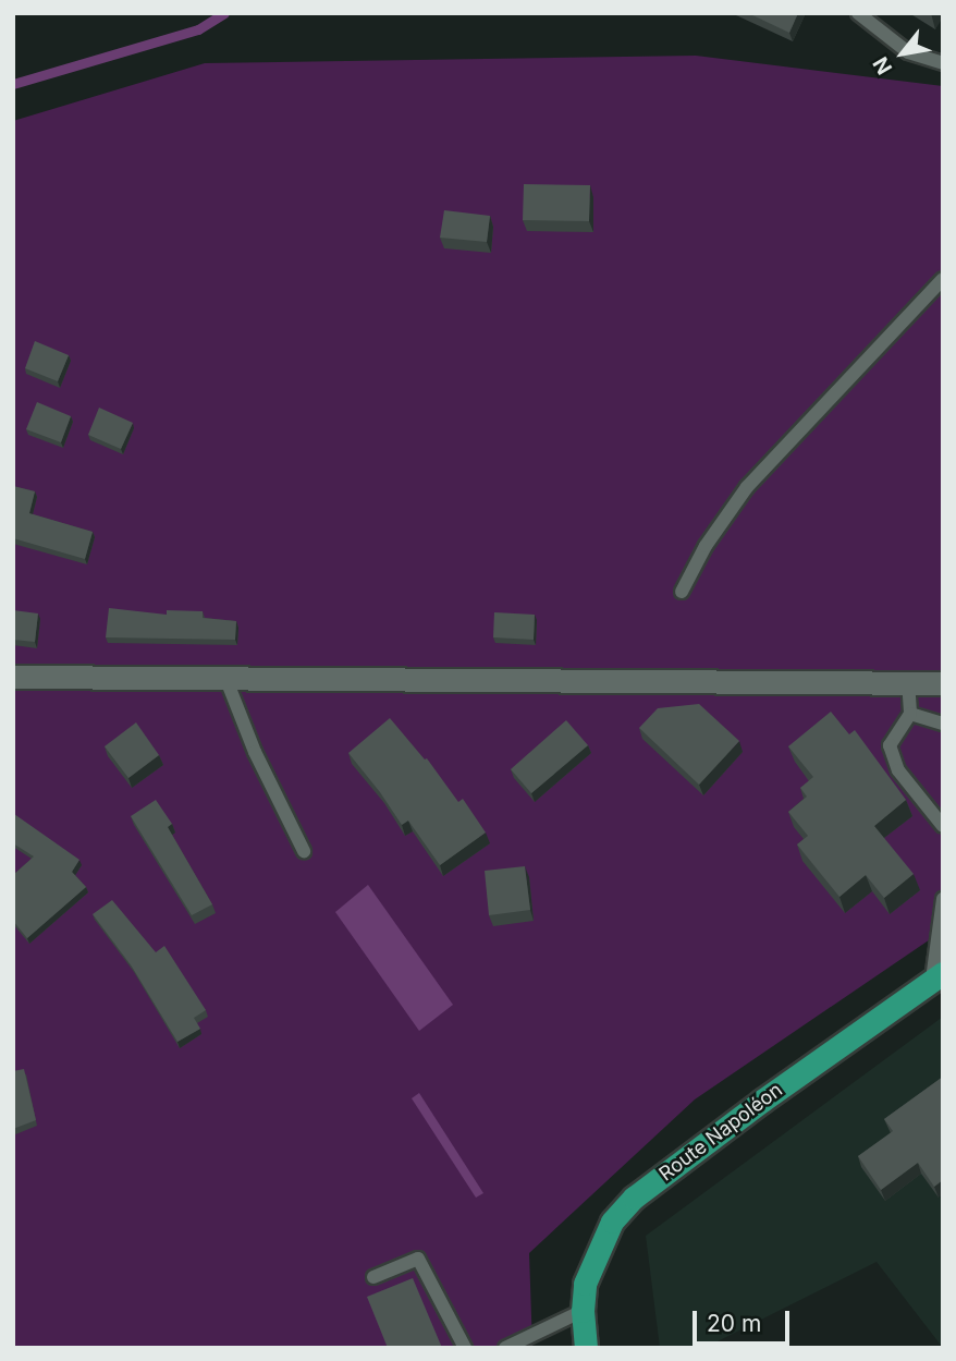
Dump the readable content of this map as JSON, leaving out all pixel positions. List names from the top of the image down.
{
  "streets": {
    "main road": ["Route Napoléon"]
  },
  "scale_bar": "20 m",
  "north": "bottom left"
}
